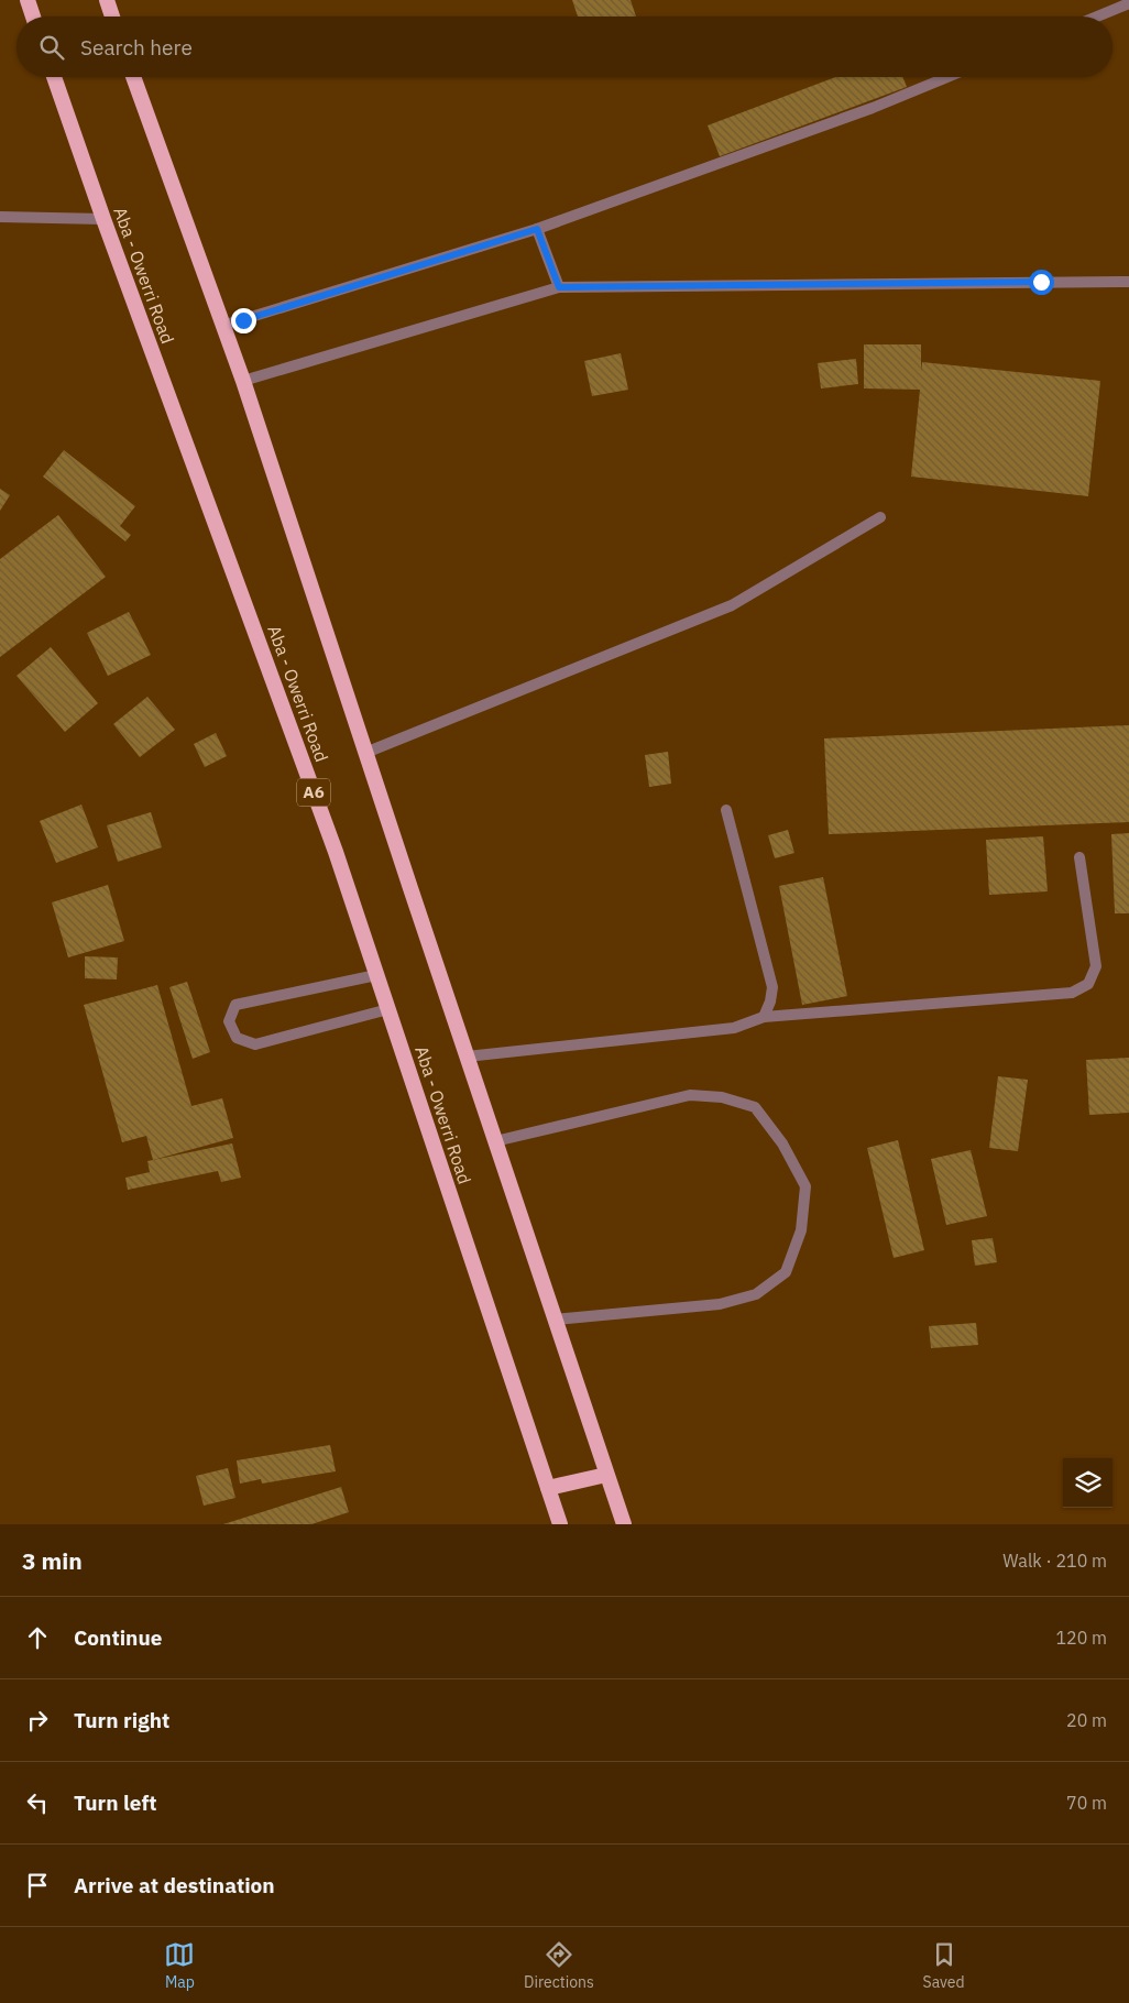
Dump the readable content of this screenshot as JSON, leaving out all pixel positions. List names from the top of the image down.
{
  "streets": {
    "highway": ["Aba - Owerri Road", "A6"]
  },
  "page": {
    "search": "Search here",
    "heading": ["3 min", "Walk · 210 m"],
    "list": [
      ["Continue", "120 m"],
      ["Turn right", "20 m"],
      ["Turn left", "70 m"],
      "Arrive at destination"
    ],
    "nav": ["Map", "Directions", "Saved"]
  }
}
